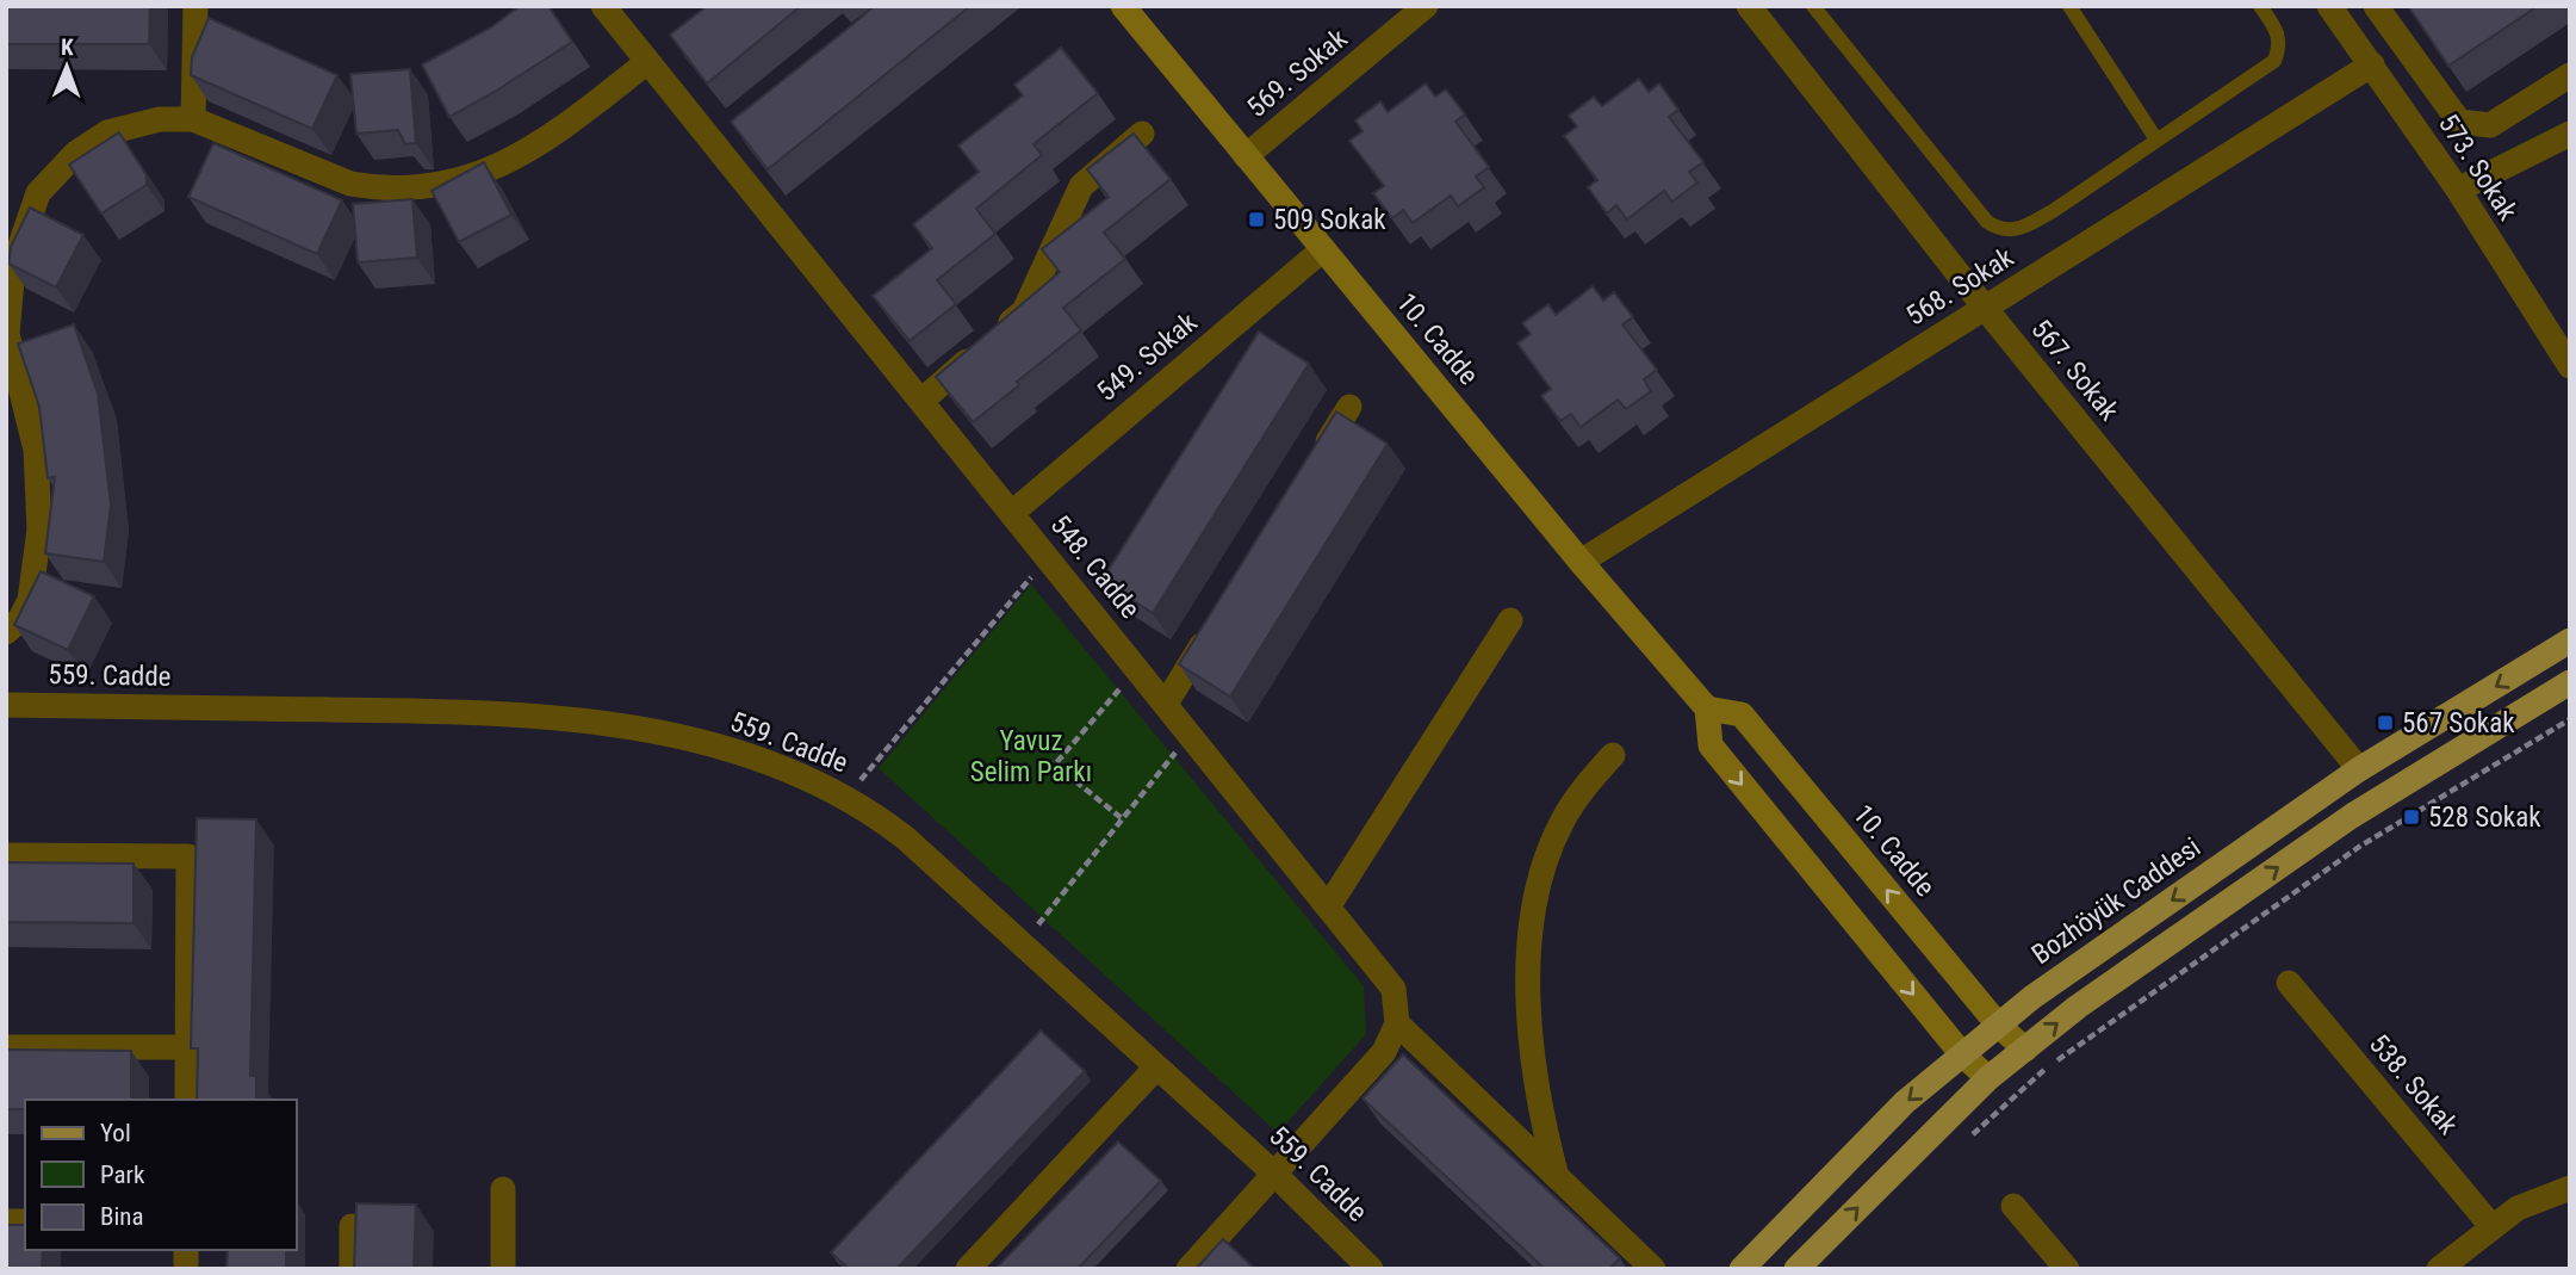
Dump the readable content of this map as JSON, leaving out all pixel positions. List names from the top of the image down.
{
  "streets": {
    "main road": ["10. Cadde", "Bozhöyük Caddesi"],
    "street": [
      "569. Sokak",
      "573. Sokak",
      "568. Sokak",
      "549. Sokak",
      "567. Sokak",
      "548. Cadde",
      "559. Cadde",
      "538. Sokak"
    ]
  },
  "crossings": [
    ["569. Sokak", "10. Cadde"],
    ["573. Sokak", "568. Sokak"],
    ["568. Sokak", "10. Cadde"],
    ["568. Sokak", "567. Sokak"],
    ["10. Cadde", "549. Sokak"],
    ["10. Cadde", "Bozhöyük Caddesi"],
    ["549. Sokak", "548. Cadde"],
    ["567. Sokak", "Bozhöyük Caddesi"]
  ],
  "parks": ["Yavuz Selim Parkı"],
  "places": {
    "transit": ["509 Sokak", "567 Sokak", "528 Sokak"]
  },
  "legend": ["Yol", "Park", "Bina"],
  "north": "top"
}
